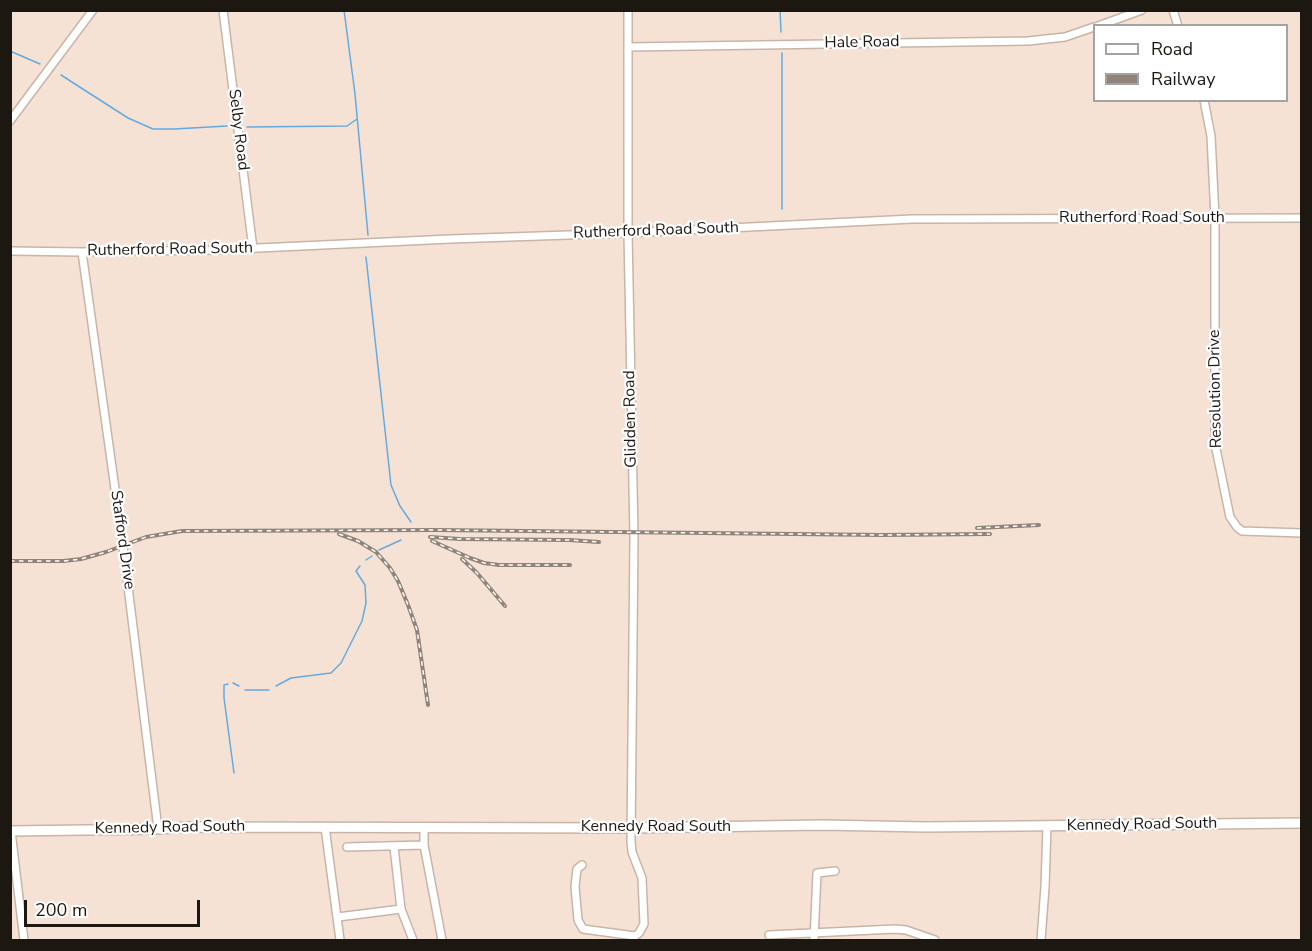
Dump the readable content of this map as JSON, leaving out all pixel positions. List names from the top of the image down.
{
  "streets": {
    "main road": ["Kennedy Road South"],
    "street": [
      "Hale Road",
      "Selby Road",
      "Rutherford Road South",
      "Resolution Drive",
      "Glidden Road",
      "Stafford Drive"
    ]
  },
  "crossings": [
    ["Hale Road", "Glidden Road"],
    ["Selby Road", "Rutherford Road South"],
    ["Rutherford Road South", "Resolution Drive"],
    ["Rutherford Road South", "Glidden Road"],
    ["Rutherford Road South", "Stafford Drive"],
    ["Glidden Road", "Kennedy Road South"],
    ["Stafford Drive", "Kennedy Road South"]
  ],
  "legend": ["Road", "Railway"],
  "scale_bar": "200 m"
}
